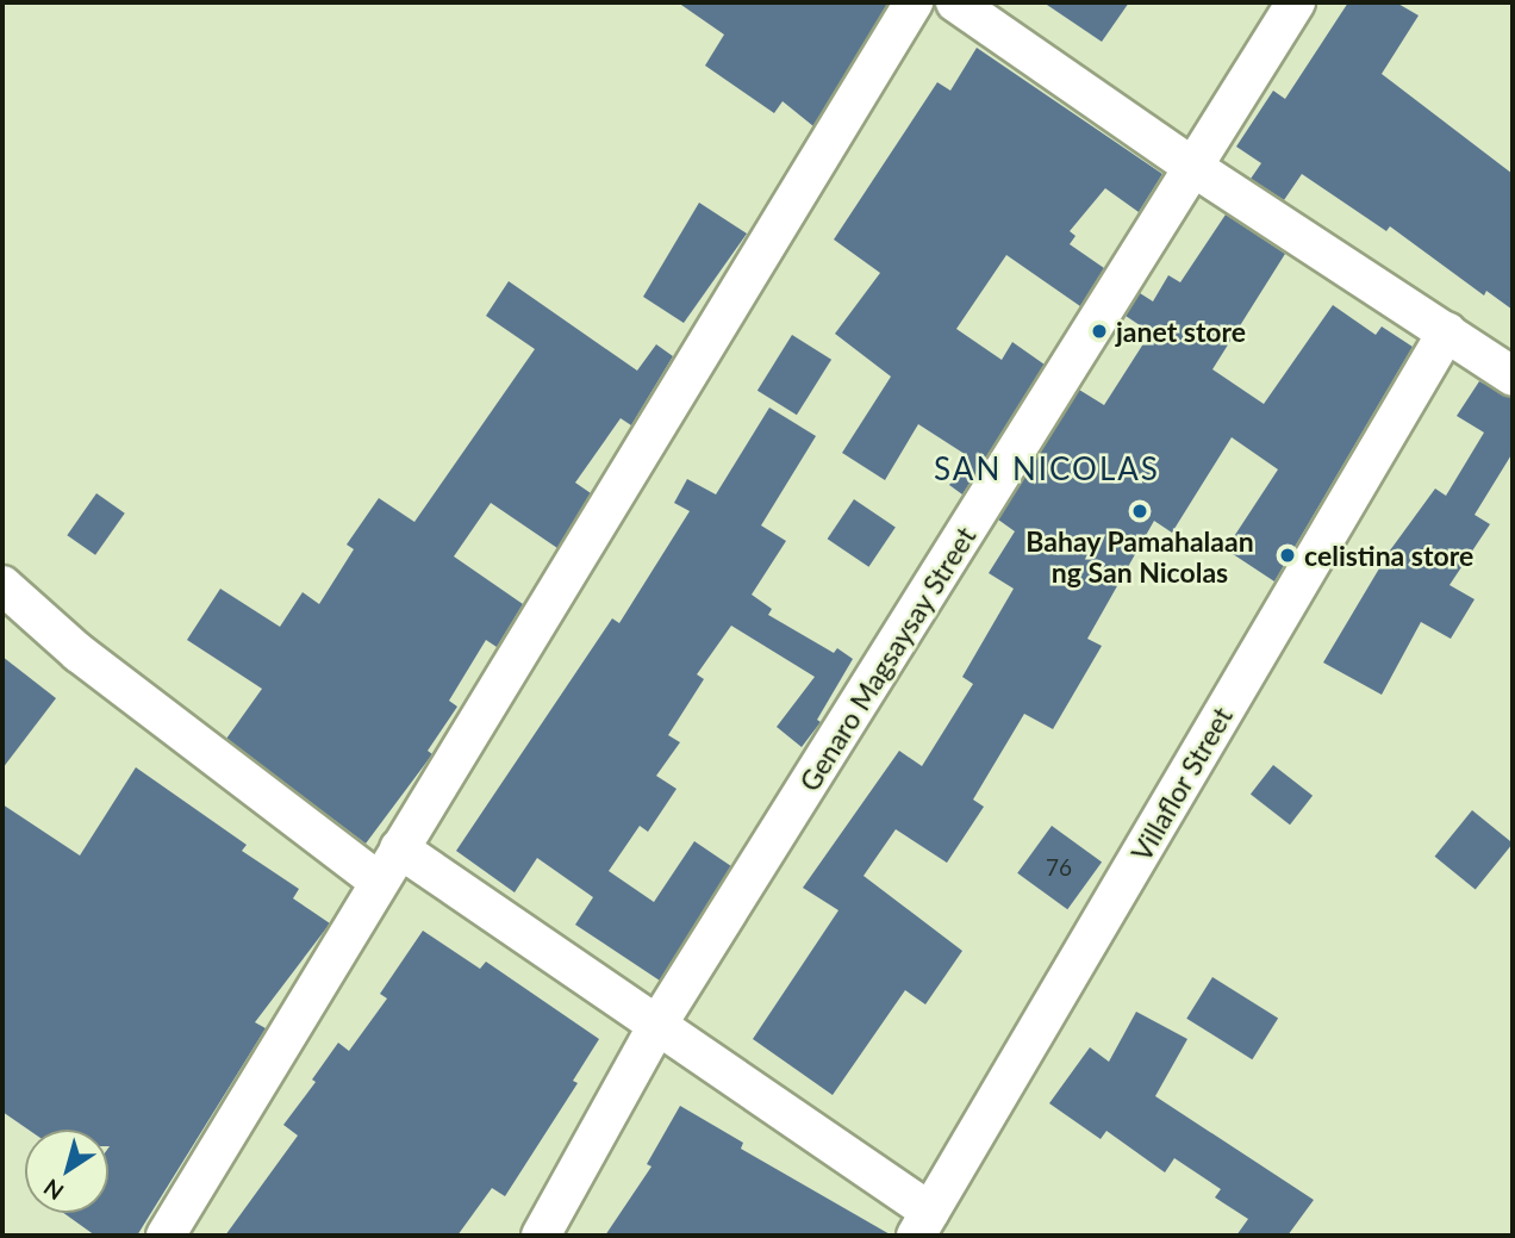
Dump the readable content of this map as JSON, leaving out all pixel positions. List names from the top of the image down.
{
  "streets": {
    "street": ["Genaro Magsaysay Street", "Villaflor Street"]
  },
  "districts": ["SAN NICOLAS"],
  "places": ["janet store", "Bahay Pamahalaan ng San Nicolas", "celistina store"],
  "house_numbers": ["76"],
  "north": "bottom left"
}
